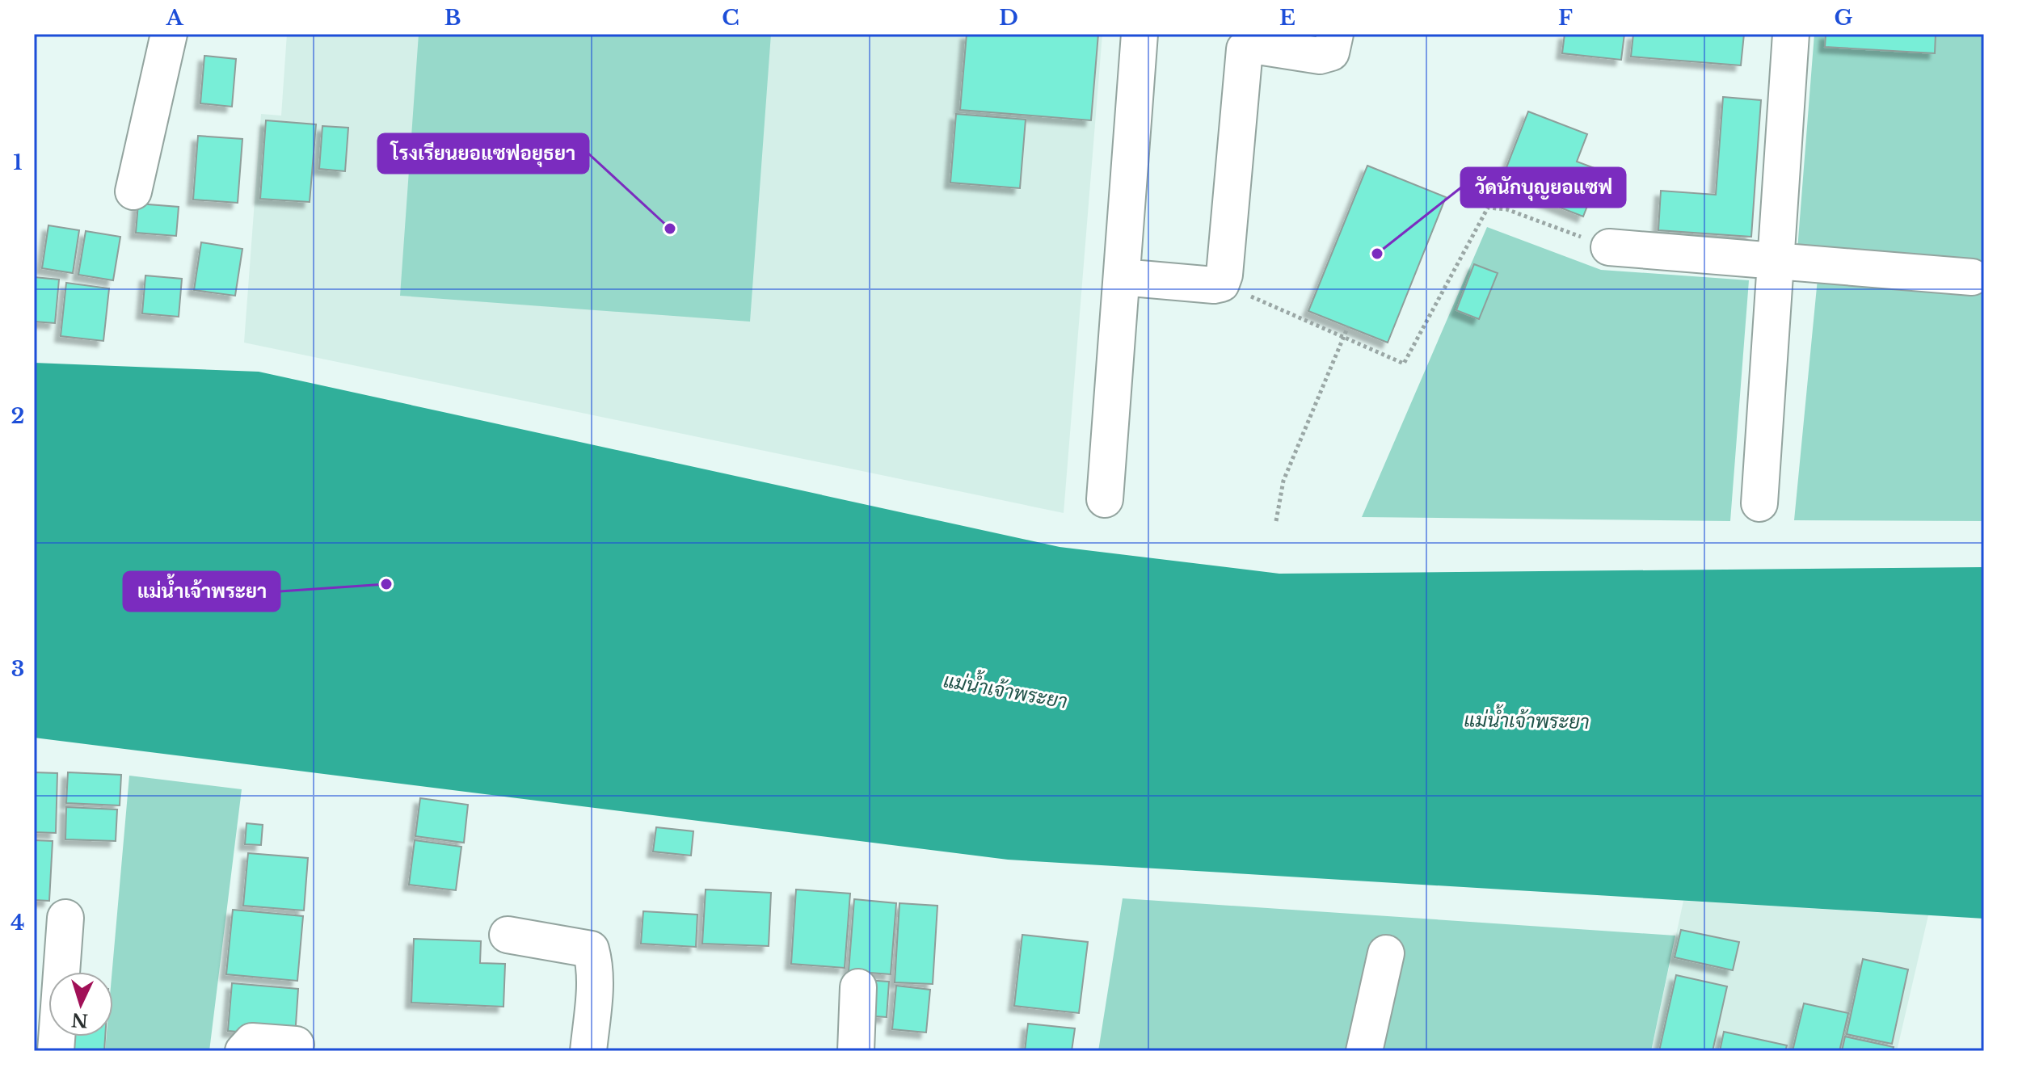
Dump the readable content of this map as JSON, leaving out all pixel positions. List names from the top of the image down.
{
  "water": ["แม่น้ำเจ้าพระยา"],
  "places": ["โรงเรียนยอแซฟอยุธยา", "วัดนักบุญยอแซฟ", "แม่น้ำเจ้าพระยา"],
  "north": "bottom",
  "grid": {
    "columns": [
      "A",
      "B",
      "C",
      "D",
      "E",
      "F",
      "G"
    ],
    "rows": [
      "1",
      "2",
      "3",
      "4"
    ]
  }
}
